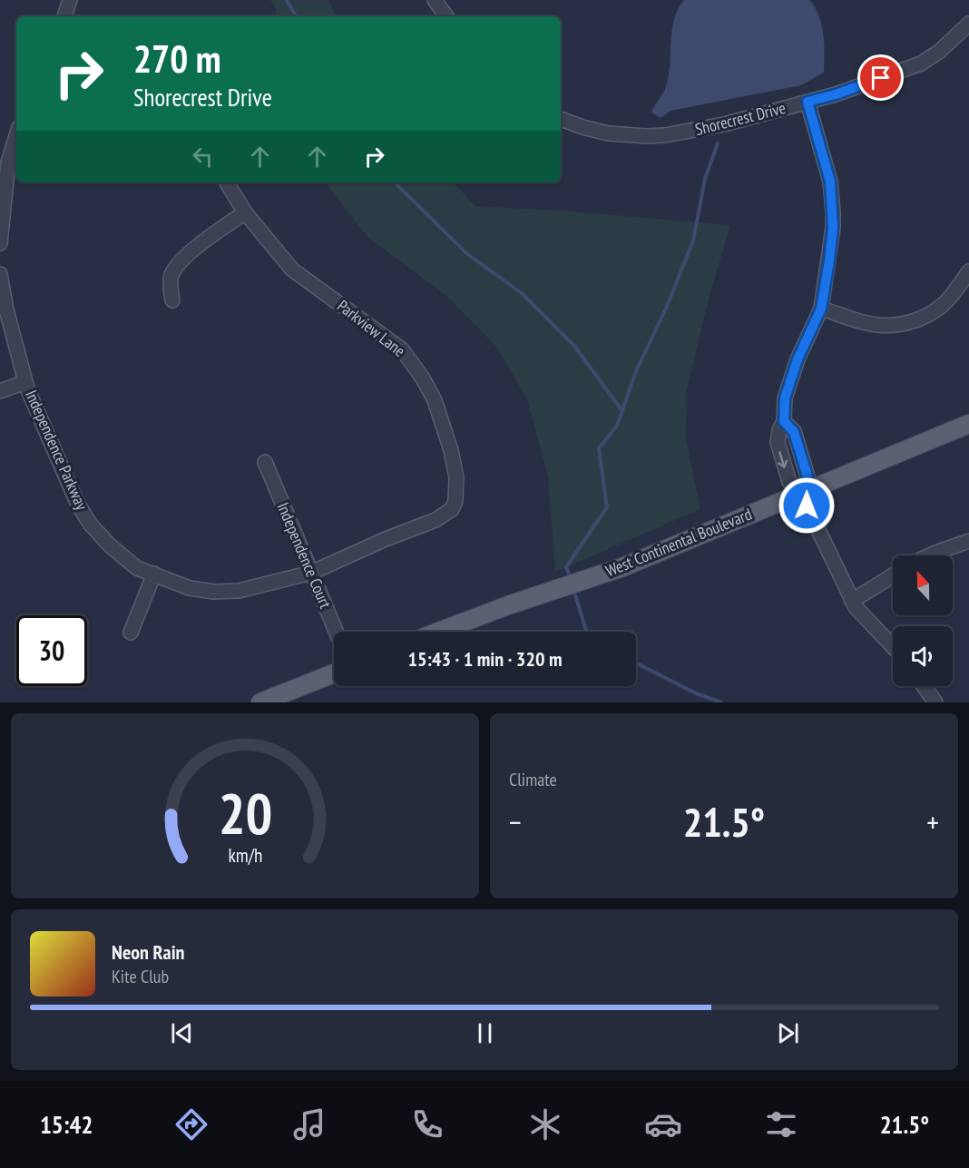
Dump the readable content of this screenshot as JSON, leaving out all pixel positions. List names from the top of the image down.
{
  "streets": {
    "main road": ["West Continental Boulevard"],
    "street": [
      "Shorecrest Drive",
      "Parkview Lane",
      "Independence Parkway",
      "Independence Court"
    ]
  },
  "crossings": [
    ["Parkview Lane", "Independence Parkway"],
    ["Independence Parkway", "Independence Court"]
  ],
  "north": "top",
  "page": {
    "turn": ["270 m", "Shorecrest Drive"],
    "limit": "30",
    "trip": "15:43 · 1 min · 320 m",
    "tile": "Climate",
    "heat": ["−", "21.5°", "+"],
    "song": ["Neon Rain", "Kite Club"],
    "tabs": ["15:42", "21.5°"],
    "gauge": ["20", "km/h"]
  }
}
